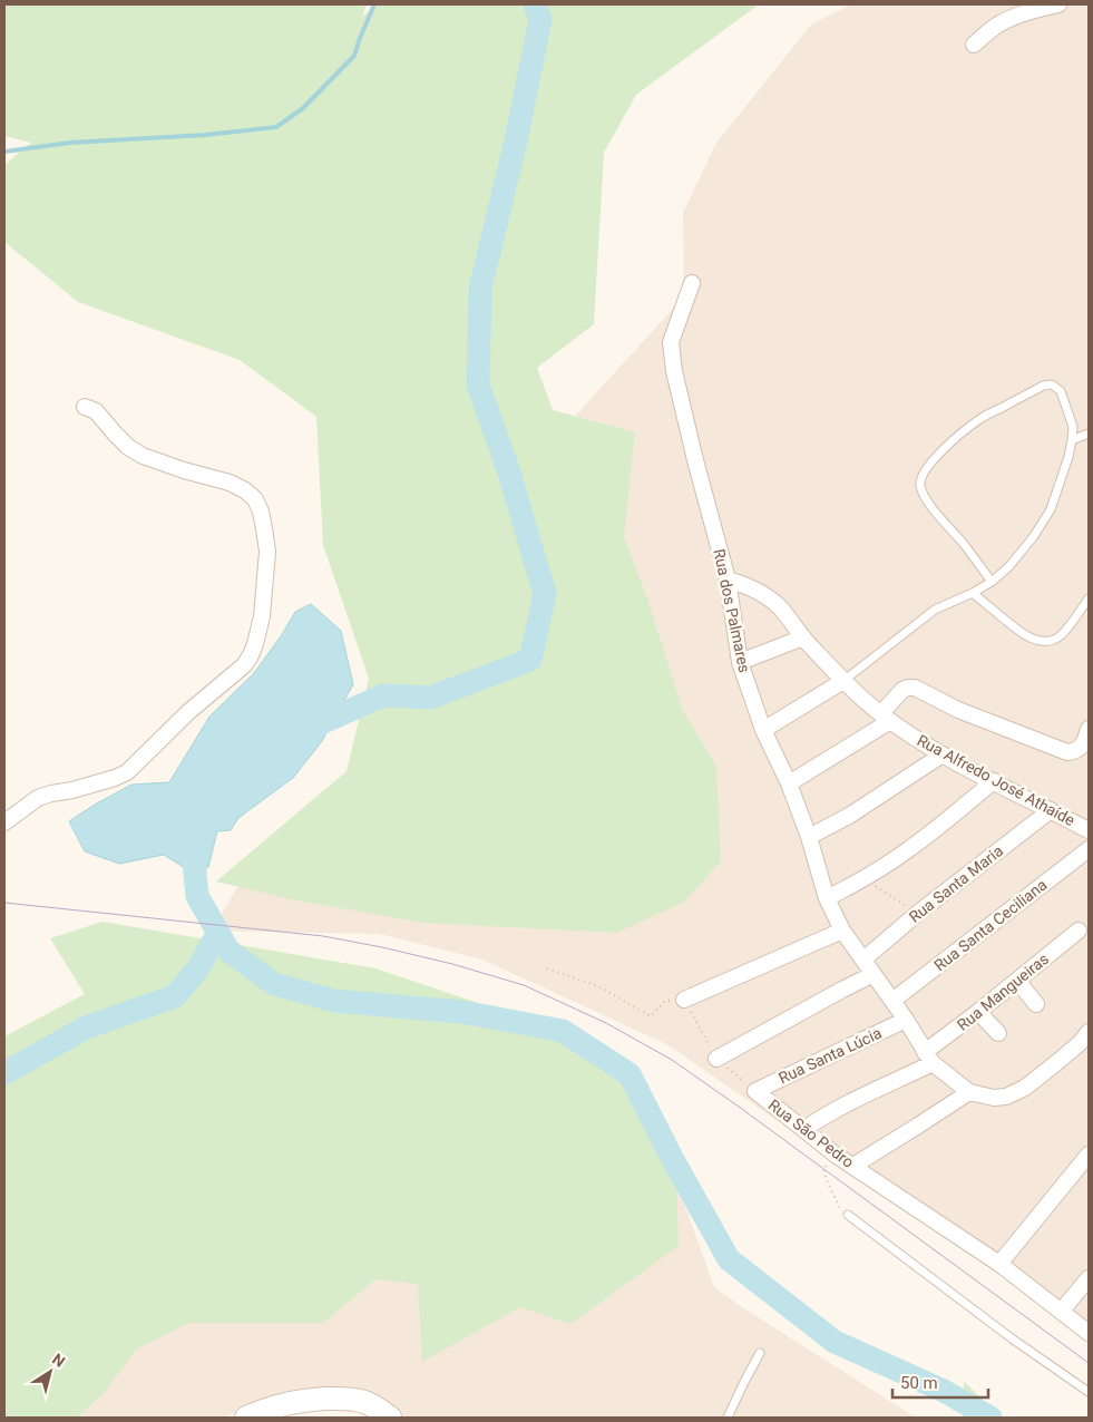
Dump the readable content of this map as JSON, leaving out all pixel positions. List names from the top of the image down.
{
  "streets": {
    "street": [
      "Rua dos Palmares",
      "Rua Alfredo José Athaíde",
      "Rua Santa Maria",
      "Rua Santa Ceciliana",
      "Rua Mangueiras",
      "Rua Santa Lúcia",
      "Rua São Pedro"
    ]
  },
  "crossings": [
    ["Rua dos Palmares", "Rua Alfredo José Athaíde"],
    ["Rua dos Palmares", "Rua Santa Maria"],
    ["Rua dos Palmares", "Rua Santa Ceciliana"],
    ["Rua dos Palmares", "Rua Mangueiras"],
    ["Rua dos Palmares", "Rua Santa Lúcia"],
    ["Rua Alfredo José Athaíde", "Rua Santa Maria"],
    ["Rua Mangueiras", "Rua São Pedro"],
    ["Rua Santa Lúcia", "Rua São Pedro"]
  ],
  "scale_bar": "50 m",
  "north": "top right"
}
